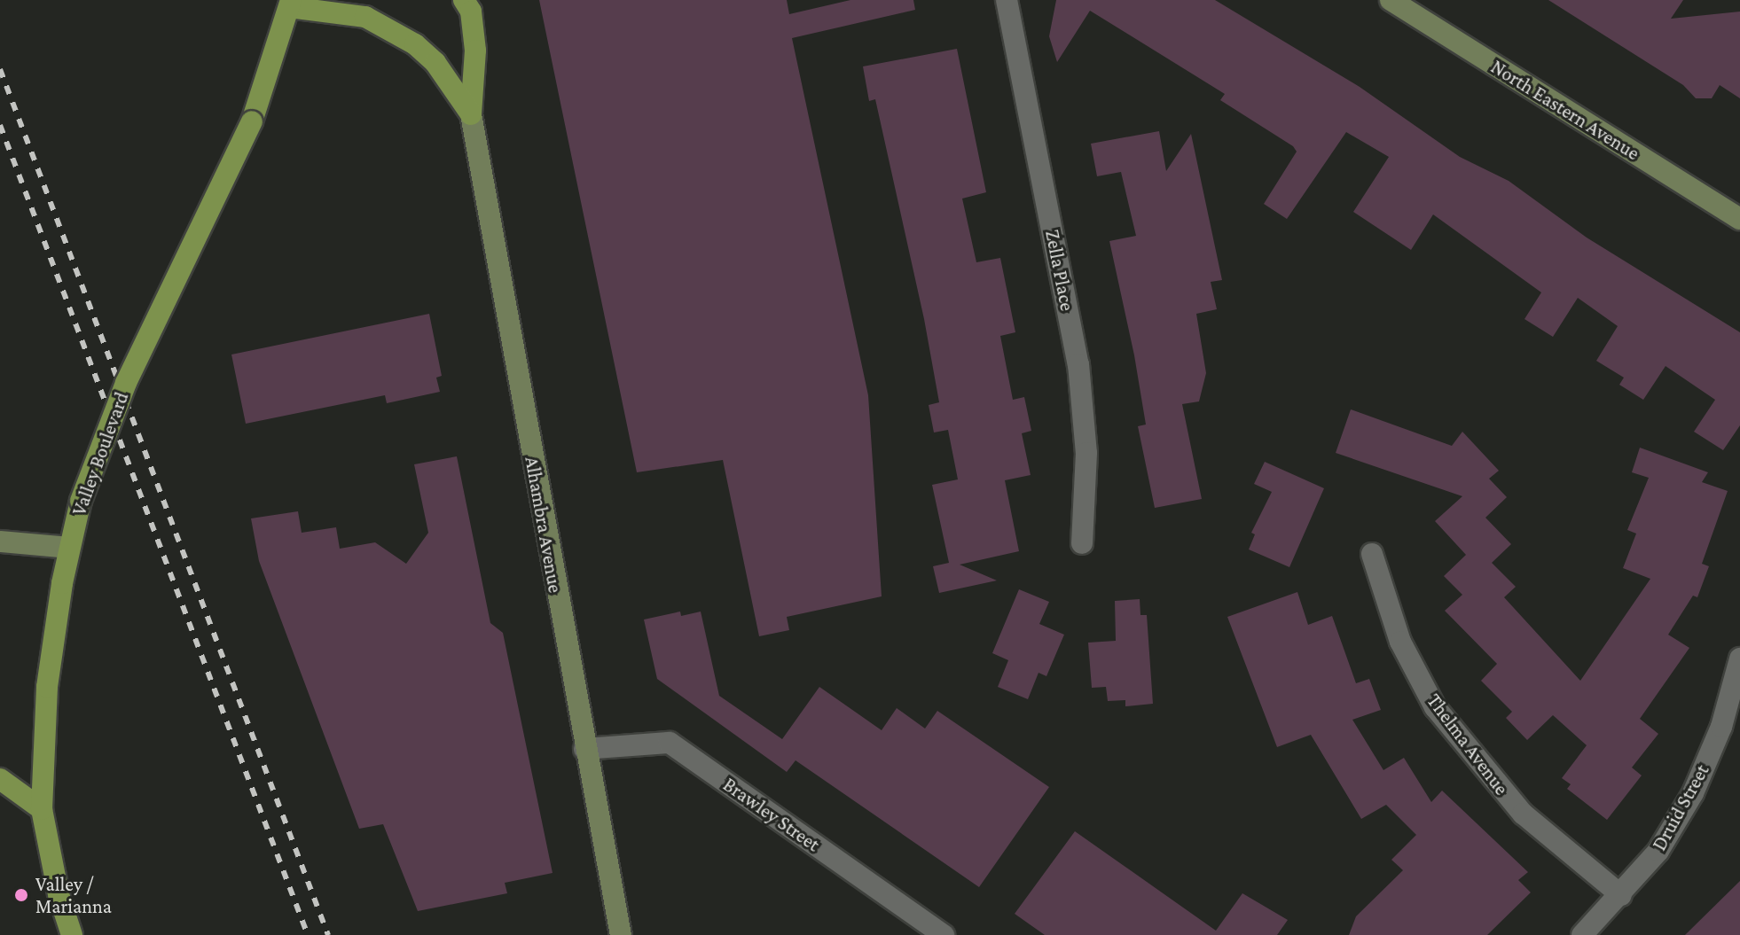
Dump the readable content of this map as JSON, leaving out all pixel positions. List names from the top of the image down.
{
  "streets": {
    "main road": ["North Eastern Avenue", "Valley Boulevard", "Alhambra Avenue"],
    "street": [
      "Zella Place",
      "Thelma Avenue",
      "Druid Street",
      "Brawley Street"
    ]
  },
  "crossings": [
    ["Alhambra Avenue", "Brawley Street"],
    ["Thelma Avenue", "Druid Street"]
  ],
  "places": ["Valley / Marianna"]
}
